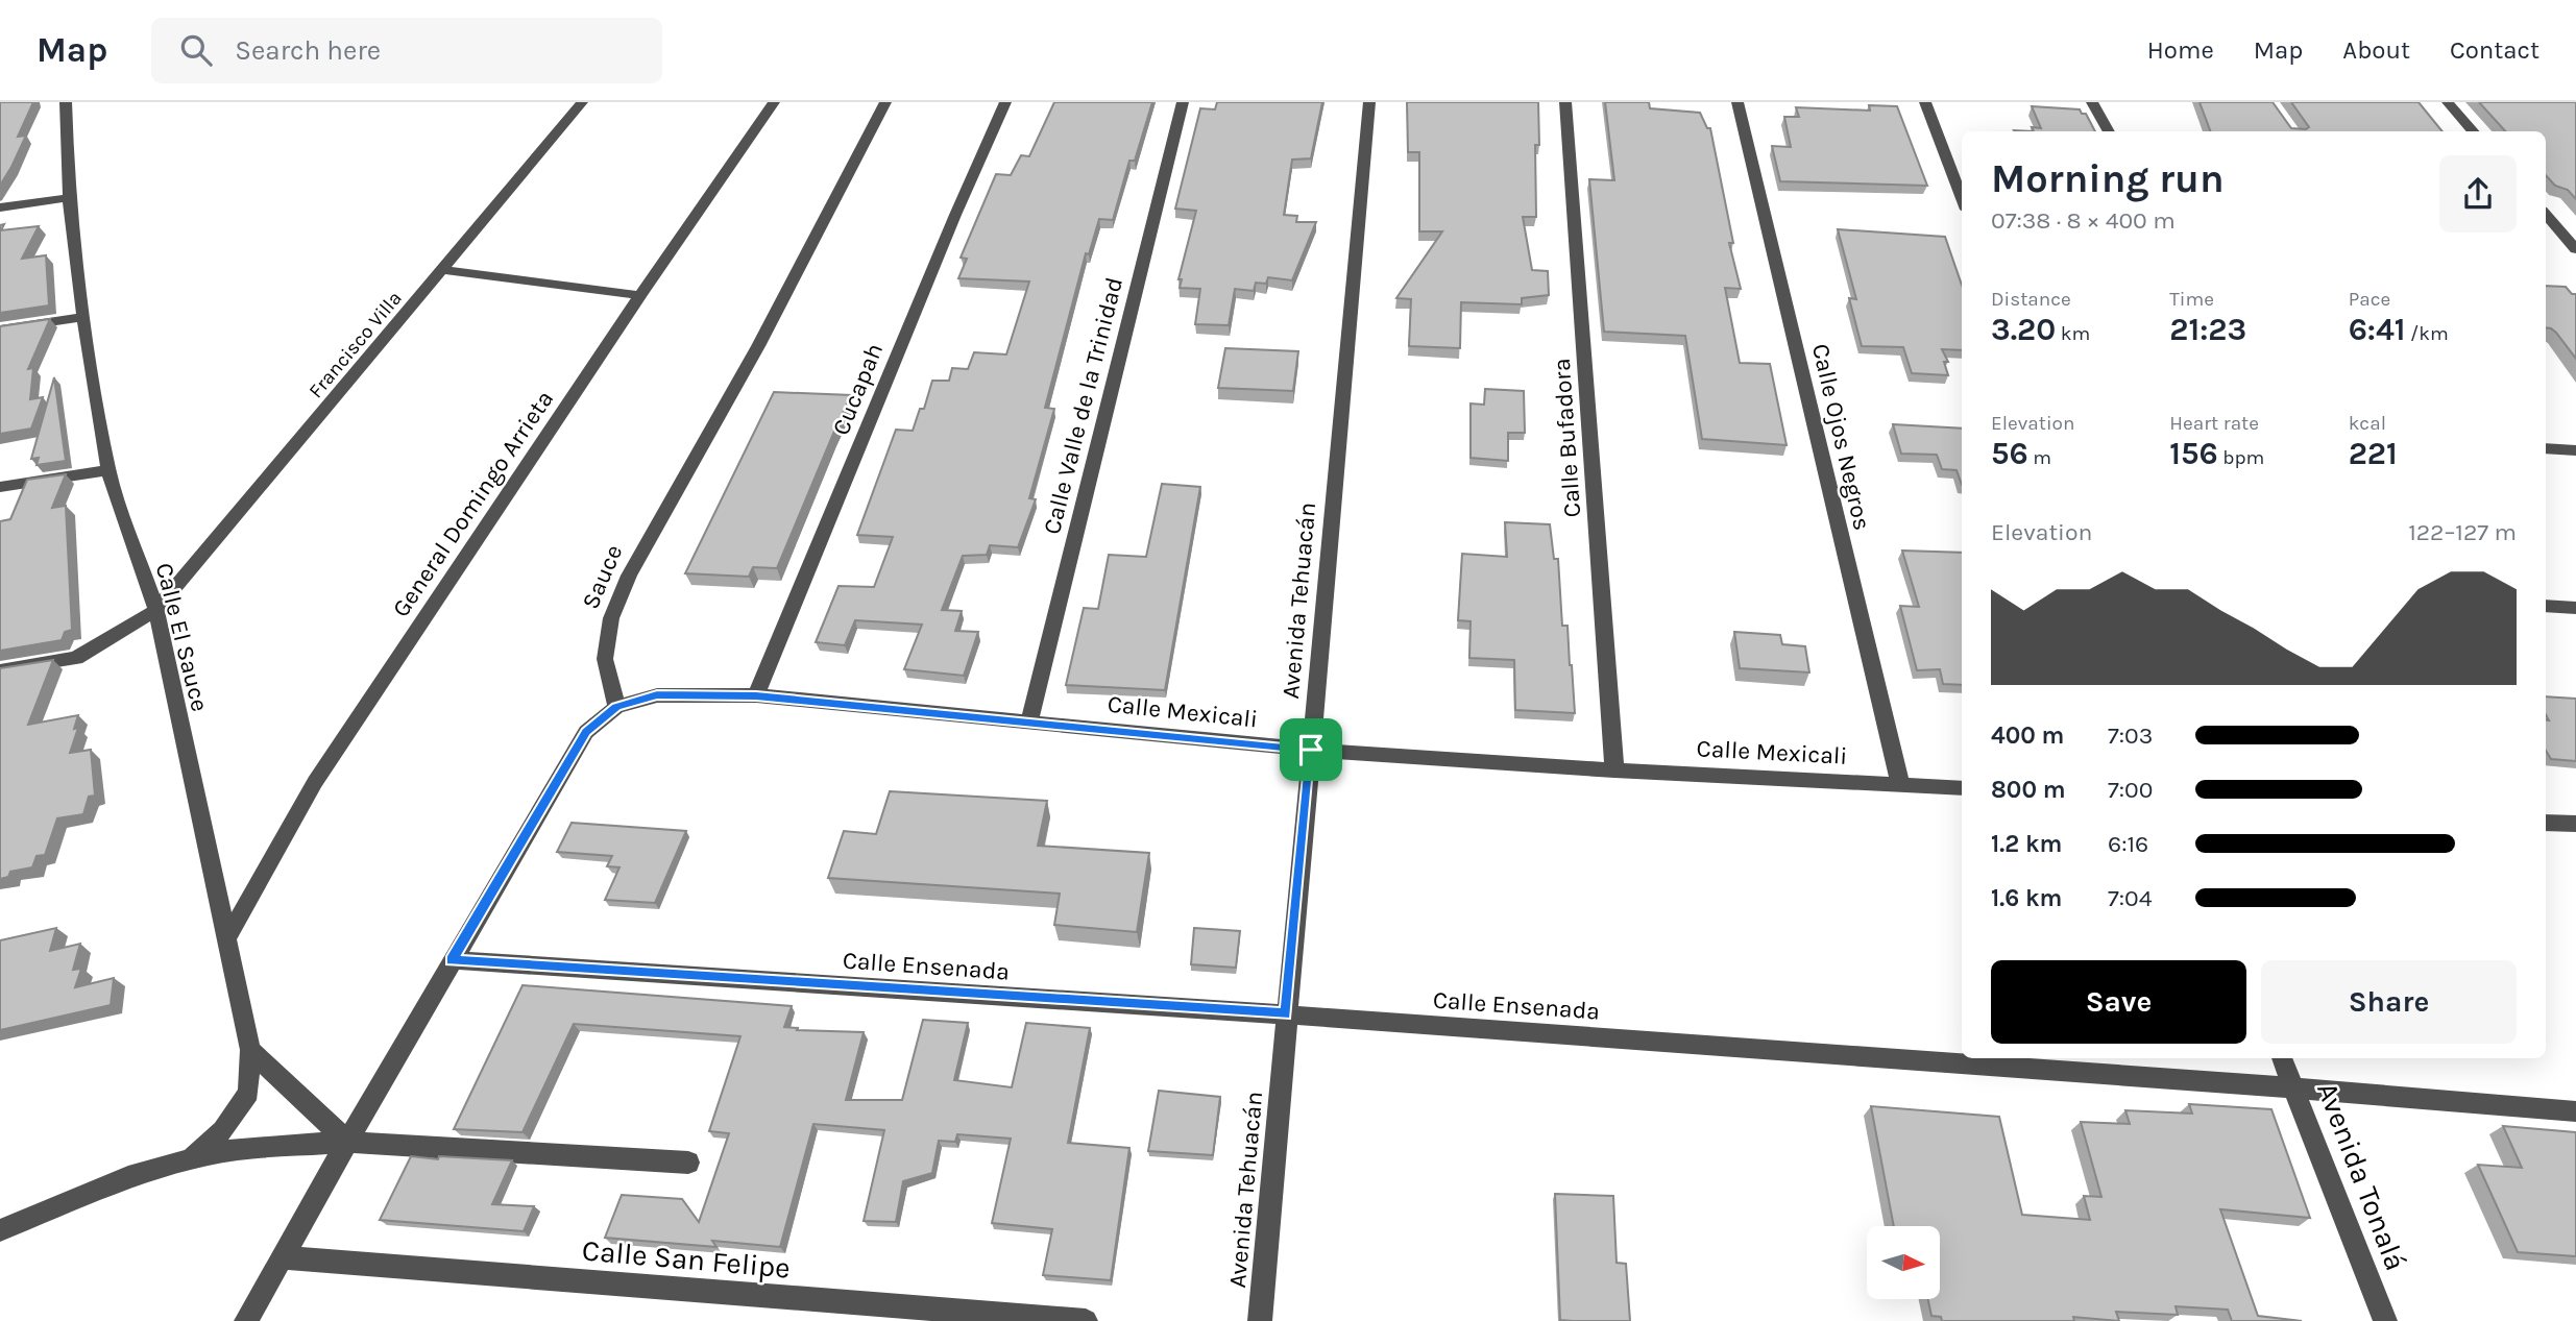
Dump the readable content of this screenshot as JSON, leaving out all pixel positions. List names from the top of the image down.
{
  "streets": {
    "street": [
      "Francisco Villa",
      "Cucapah",
      "Calle Valle de la Trinidad",
      "Calle Ojos Negros",
      "Calle Bufadora",
      "General Domingo Arrieta",
      "Sauce",
      "Avenida Tehuacán",
      "Calle El Sauce",
      "Calle Mexicali",
      "Calle Ensenada",
      "Avenida Tonalá",
      "Calle San Felipe"
    ]
  },
  "crossings": [
    ["Francisco Villa", "Calle El Sauce"],
    ["Cucapah", "Calle Mexicali"],
    ["Calle Valle de la Trinidad", "Calle Mexicali"],
    ["Calle Ojos Negros", "Calle Mexicali"],
    ["Calle Bufadora", "Calle Mexicali"],
    ["General Domingo Arrieta", "Calle El Sauce"],
    ["Sauce", "Calle Mexicali"],
    ["Avenida Tehuacán", "Calle Mexicali"],
    ["Avenida Tehuacán", "Calle Ensenada"],
    ["Calle Ensenada", "Avenida Tonalá"]
  ],
  "north": "right",
  "page": {
    "header": "Map",
    "search": "Search here",
    "nav": [
      "Home",
      "Map",
      "About",
      "Contact"
    ],
    "heading": ["Morning run", "07:38 · 8 × 400 m"],
    "stats": [
      ["Distance", "3.20 km"],
      ["Time", "21:23"],
      ["Pace", "6:41 /km"],
      ["Elevation", "56 m"],
      ["Heart rate", "156 bpm"],
      ["kcal", "221"]
    ],
    "chart": ["Elevation", "122–127 m"],
    "list": [
      {
        "name": "400 m",
        "note": "7:03"
      },
      {
        "name": "800 m",
        "note": "7:00"
      },
      {
        "name": "1.2 km",
        "note": "6:16"
      },
      {
        "name": "1.6 km",
        "note": "7:04"
      }
    ],
    "buttons": ["Save", "Share"]
  }
}
